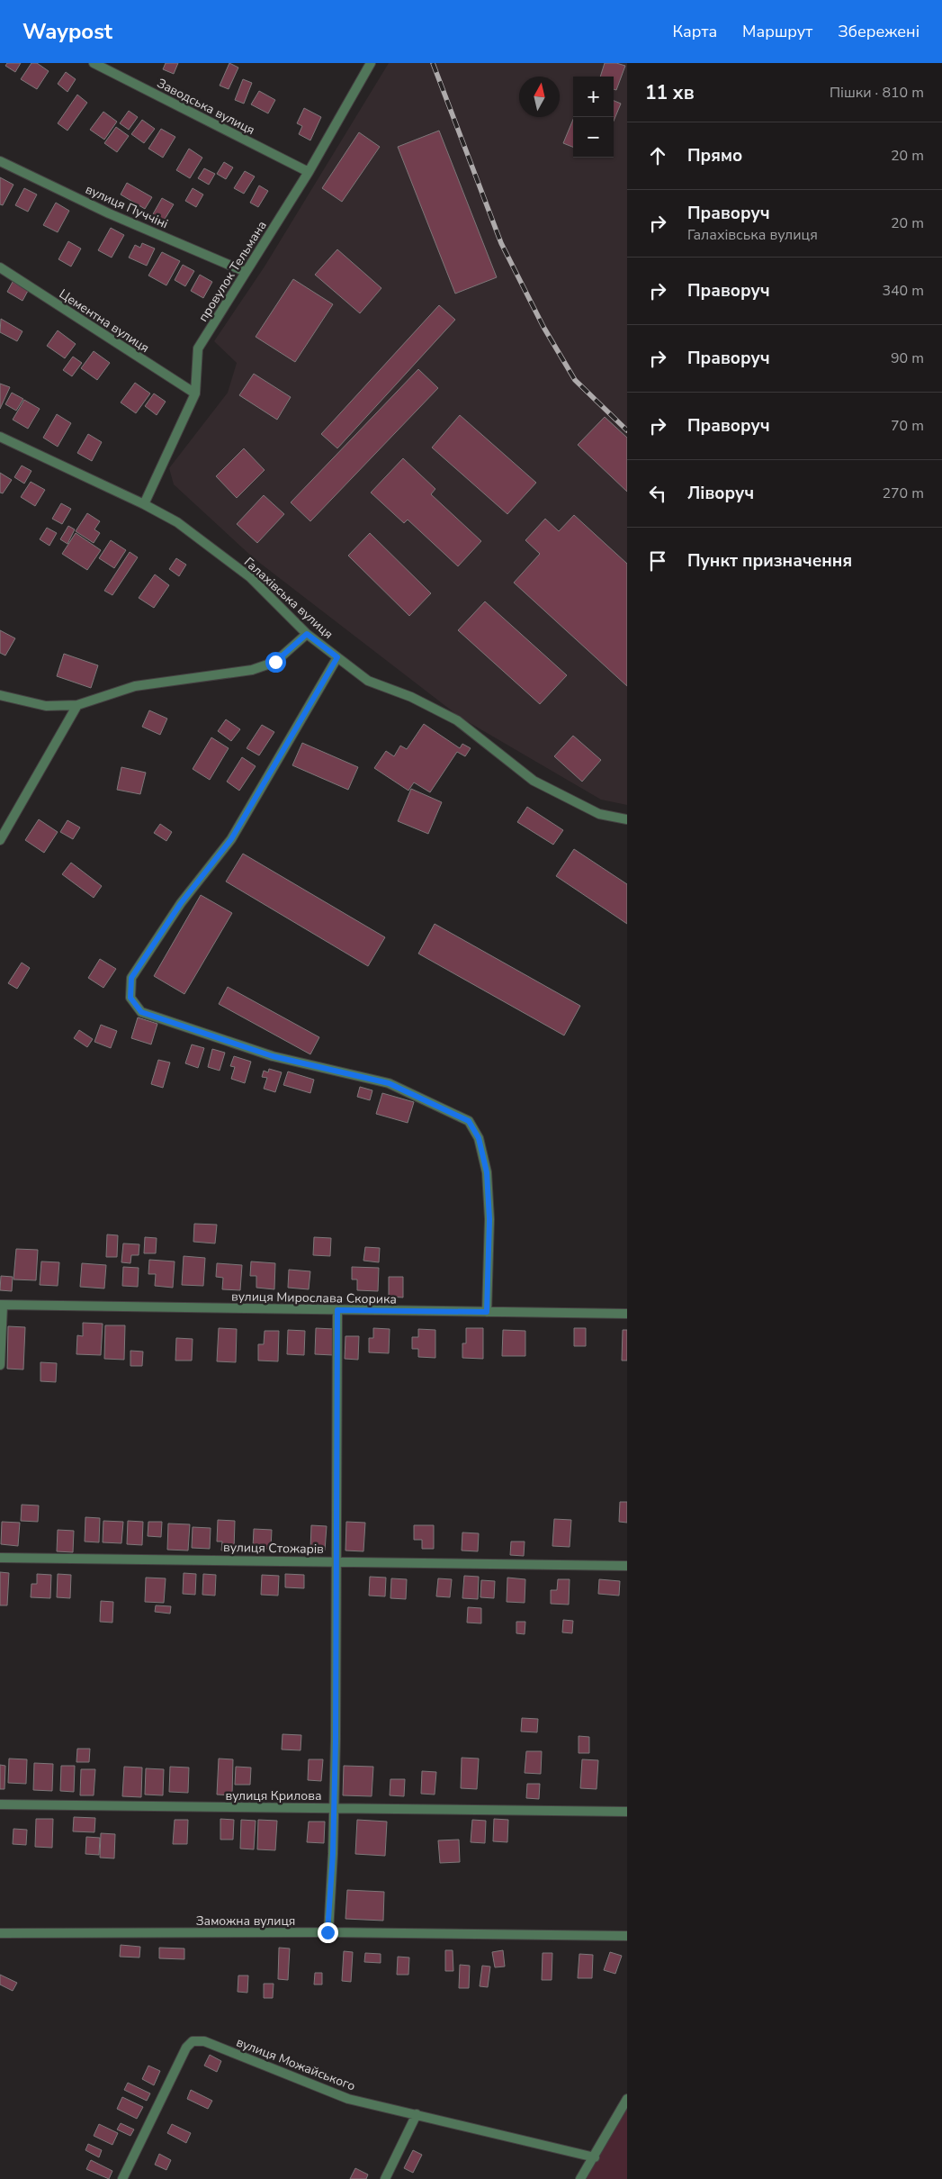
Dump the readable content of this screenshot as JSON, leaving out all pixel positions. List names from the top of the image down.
{
  "streets": {
    "street": [
      "Заводська вулиця",
      "вулиця Пуччіні",
      "провулок Тельмана",
      "Цементна вулиця",
      "Галахівська вулиця",
      "вулиця Мирослава Скорика",
      "вулиця Стожарів",
      "вулиця Крилова",
      "Заможна вулиця",
      "вулиця Можайського"
    ]
  },
  "crossings": [
    ["Заводська вулиця", "провулок Тельмана"],
    ["вулиця Пуччіні", "провулок Тельмана"],
    ["провулок Тельмана", "Цементна вулиця"],
    ["провулок Тельмана", "Галахівська вулиця"]
  ],
  "north": "top",
  "page": {
    "header": "Waypost",
    "nav": ["Карта", "Маршрут", "Збережені"],
    "heading": ["11 хв", "Пішки · 810 m"],
    "map_buttons": ["+", "−"],
    "list": [
      ["Прямо", "20 m"],
      ["Праворуч", "Галахівська вулиця", "20 m"],
      ["Праворуч", "340 m"],
      ["Праворуч", "90 m"],
      ["Праворуч", "70 m"],
      ["Ліворуч", "270 m"],
      "Пункт призначення"
    ]
  }
}
